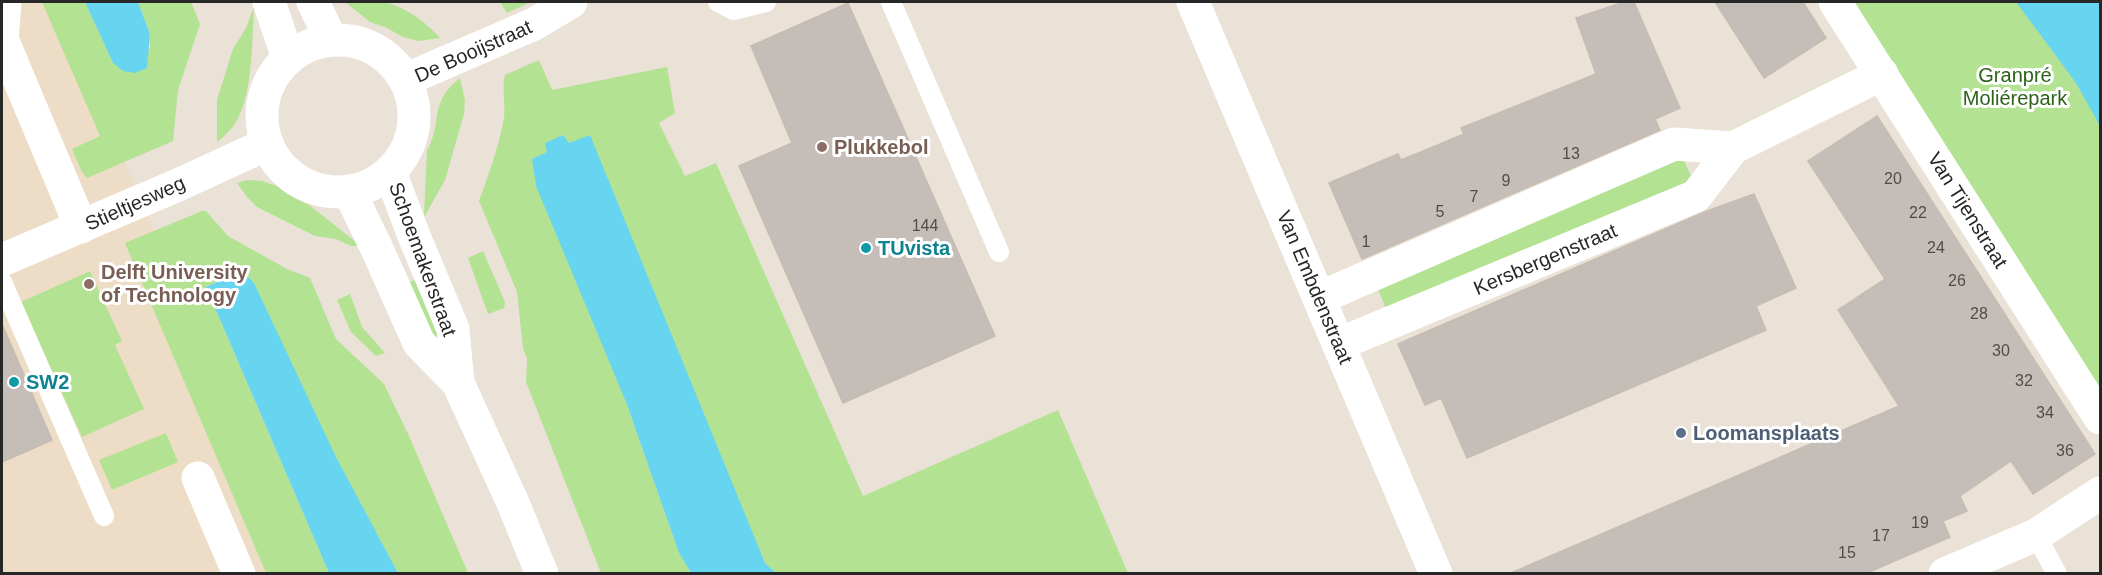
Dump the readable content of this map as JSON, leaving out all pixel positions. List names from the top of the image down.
{
  "streets": {
    "street": [
      "De Booijstraat",
      "Stieltjesweg",
      "Van Tijenstraat",
      "Schoemakerstraat",
      "Kersbergenstraat",
      "Van Embdenstraat"
    ]
  },
  "crossings": [
    ["De Booijstraat", "Stieltjesweg"],
    ["De Booijstraat", "Schoemakerstraat"],
    ["Stieltjesweg", "Schoemakerstraat"],
    ["Van Tijenstraat", "Kersbergenstraat"],
    ["Kersbergenstraat", "Van Embdenstraat"]
  ],
  "parks": ["Granpré Moliérepark"],
  "places": [
    "Plukkebol",
    "TUvista",
    "Delft University of Technology",
    "SW2",
    "Loomansplaats"
  ],
  "house_numbers": [
    "13",
    "20",
    "9",
    "7",
    "5",
    "22",
    "144",
    "1",
    "24",
    "26",
    "28",
    "30",
    "32",
    "34",
    "36",
    "19",
    "17",
    "15"
  ]
}
